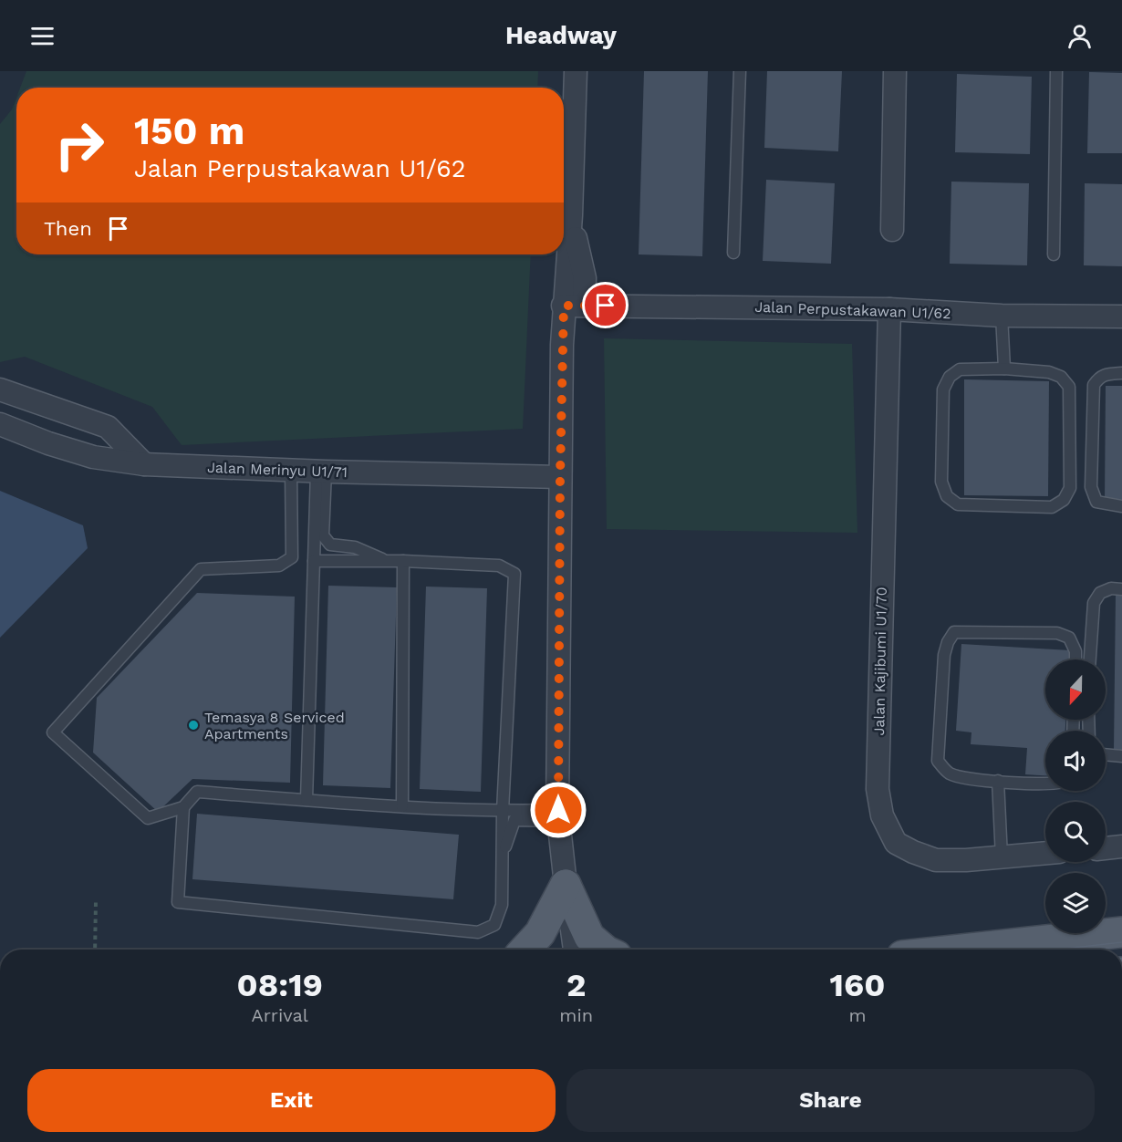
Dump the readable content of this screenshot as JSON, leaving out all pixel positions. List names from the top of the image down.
{
  "streets": {
    "street": ["Jalan Perpustakawan U1/62", "Jalan Merinyu U1/71", "Jalan Kajibumi U1/70"]
  },
  "crossings": [
    ["Jalan Perpustakawan U1/62", "Jalan Kajibumi U1/70"]
  ],
  "places": ["Temasya 8 Serviced Apartments"],
  "north": "bottom",
  "page": {
    "header": "Headway",
    "turn": ["150 m", "Jalan Perpustakawan U1/62"],
    "then": "Then",
    "eta": [
      "08:19",
      "Arrival",
      "2",
      "min",
      "160",
      "m"
    ],
    "buttons": ["Exit", "Share"]
  }
}
